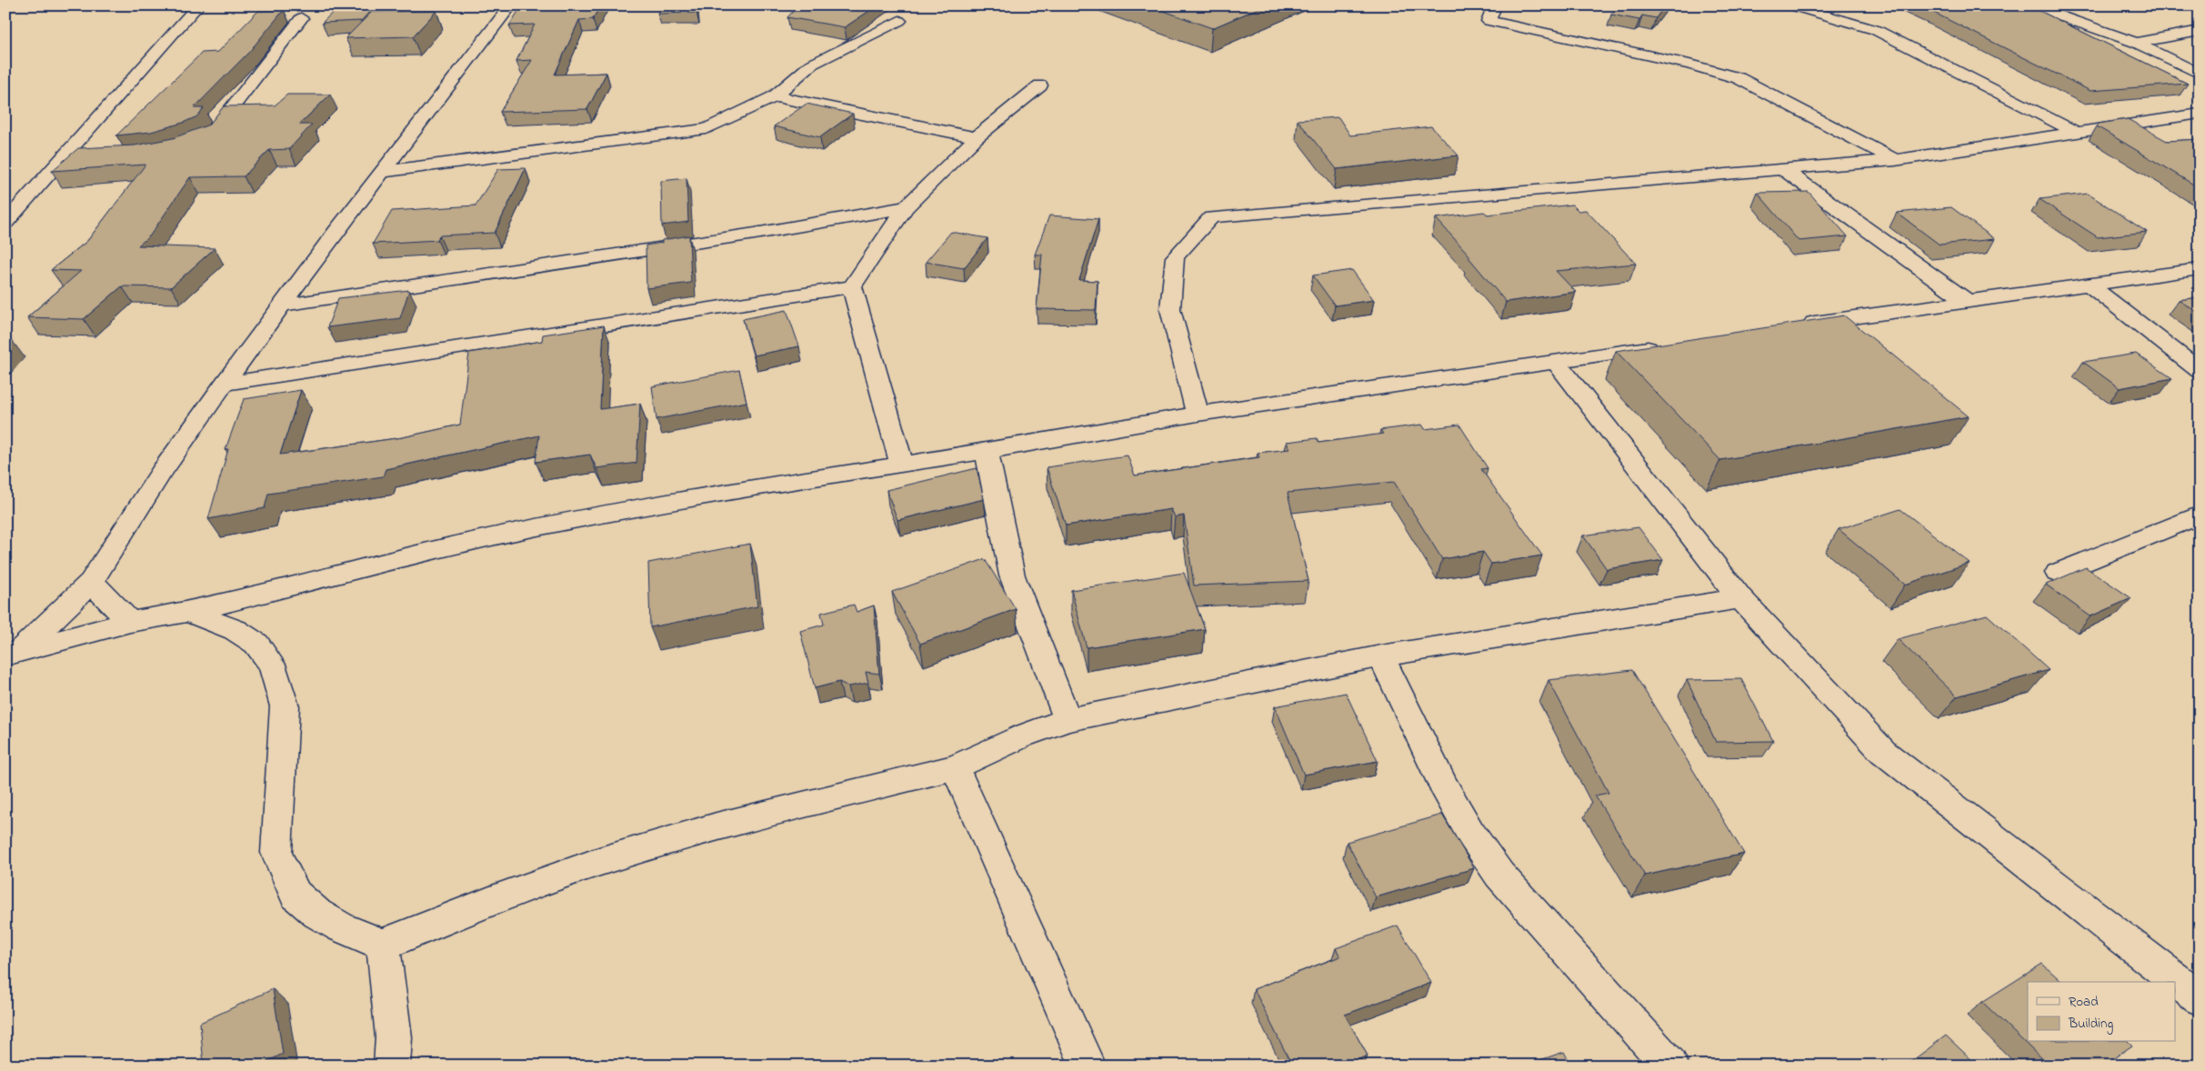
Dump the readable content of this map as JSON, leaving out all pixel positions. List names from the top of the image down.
{
  "legend": ["Road", "Building"]
}
